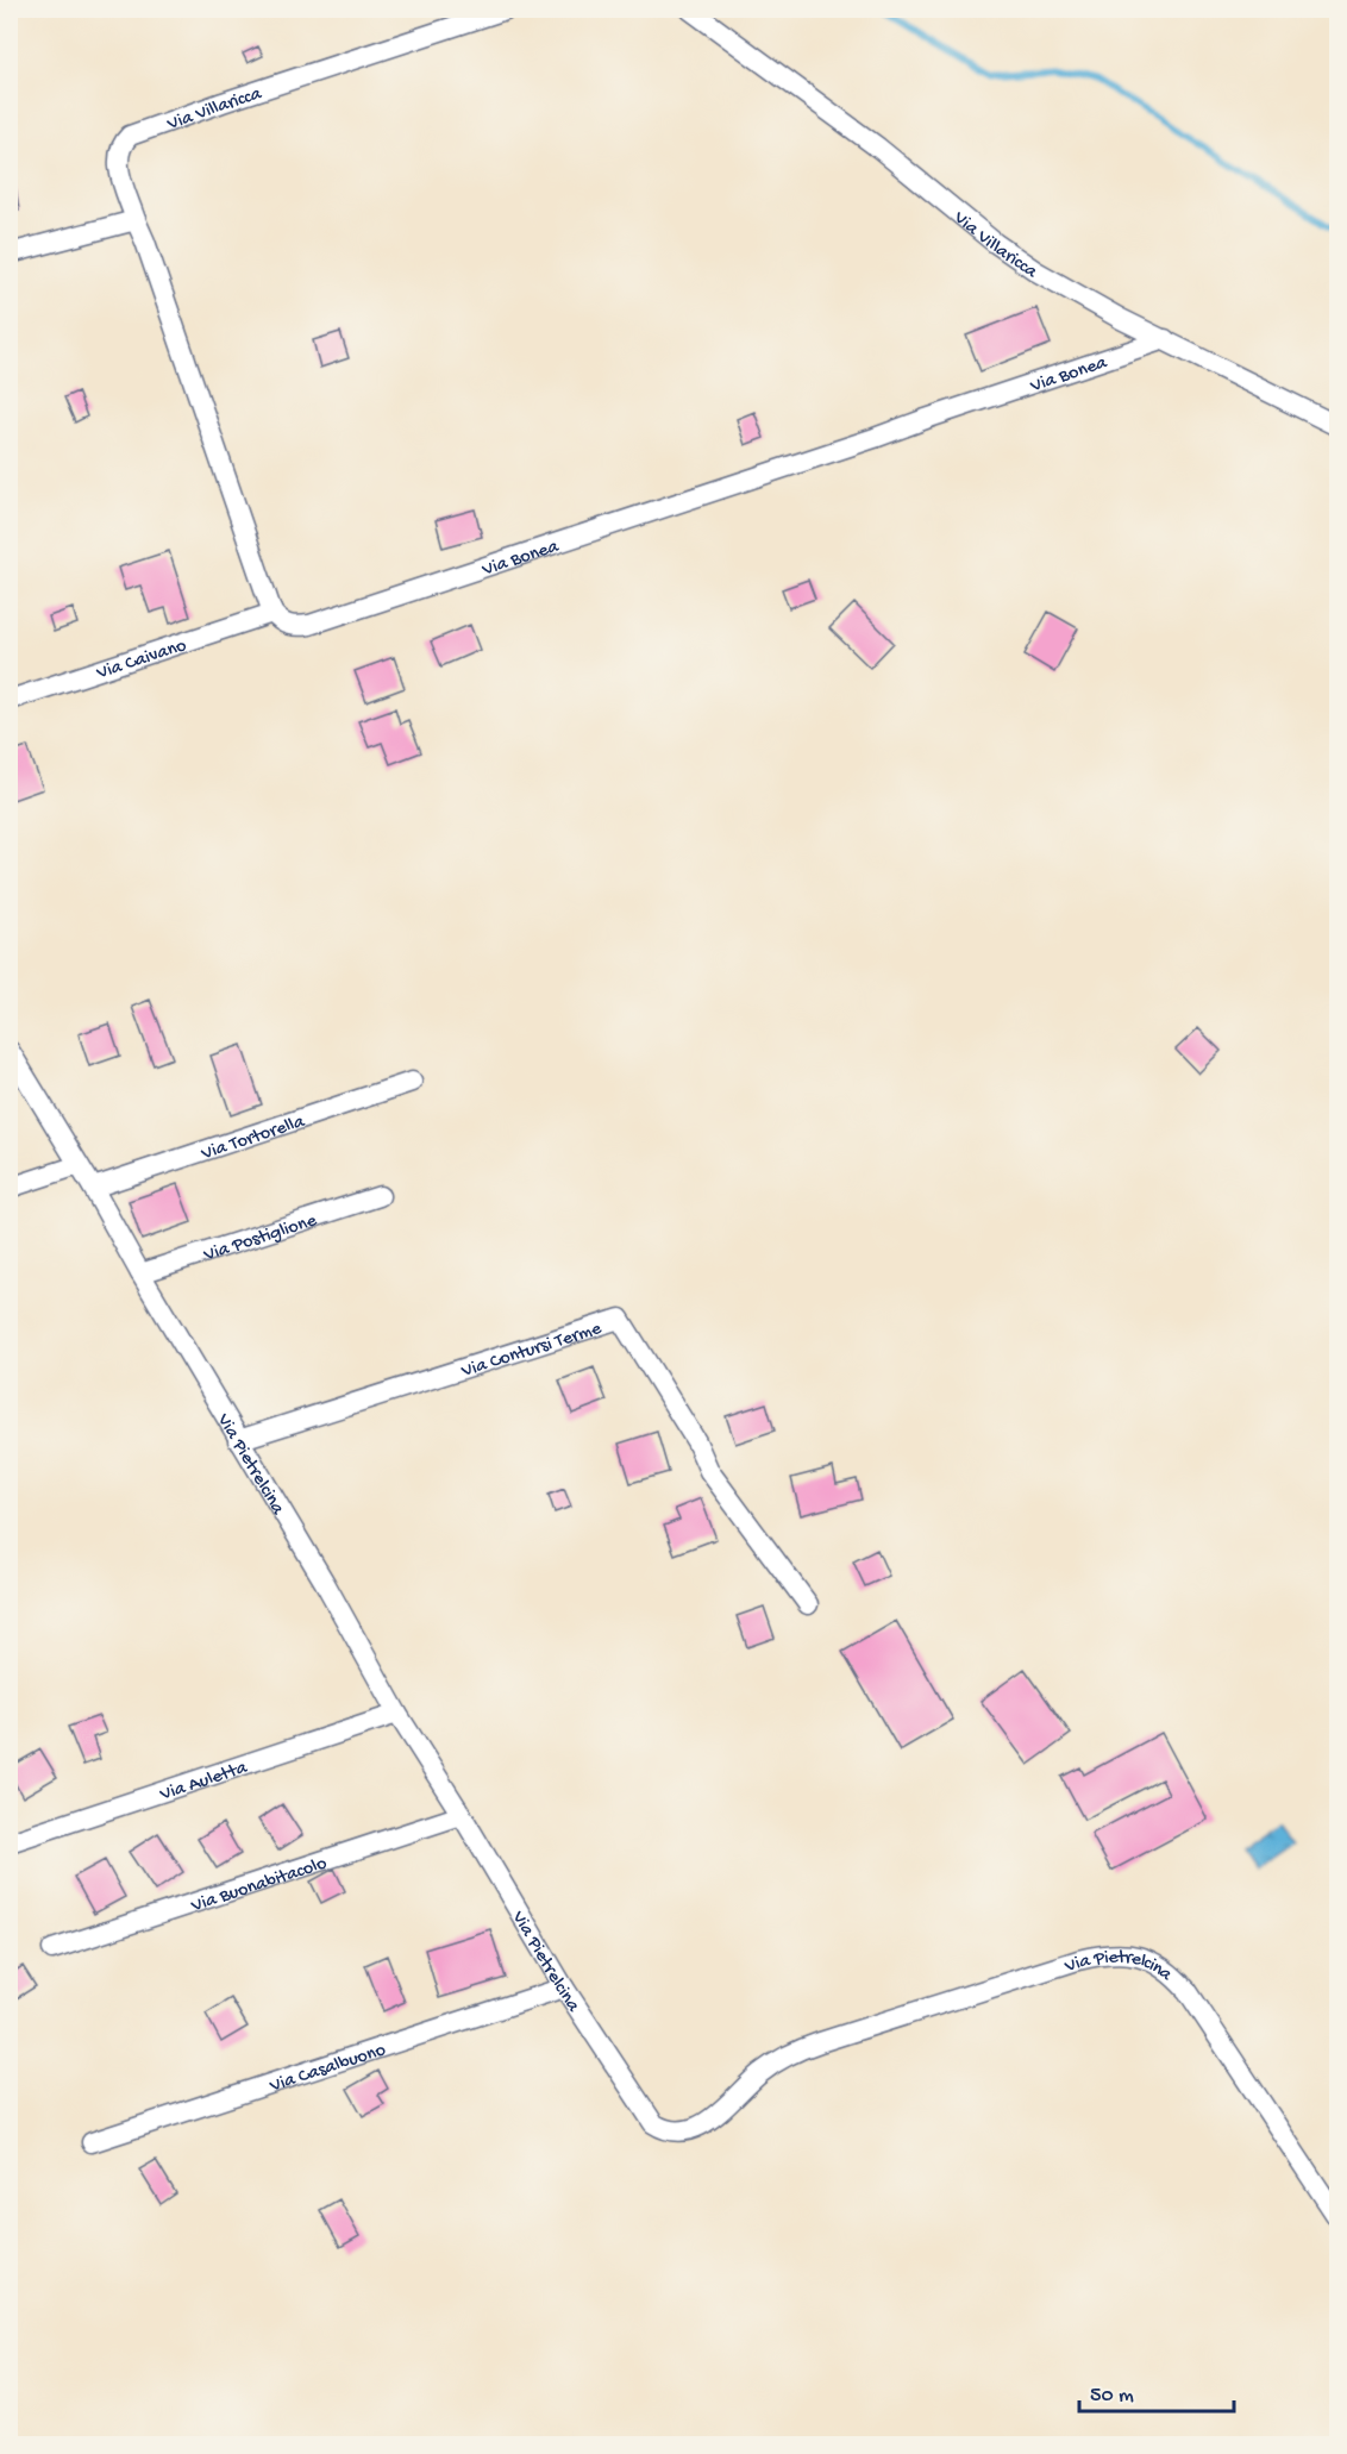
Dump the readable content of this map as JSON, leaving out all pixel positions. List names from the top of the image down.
{
  "streets": {
    "street": [
      "Via Villaricca",
      "Via Bonea",
      "Via Caivano",
      "Via Tortorella",
      "Via Postiglione",
      "Via Contursi Terme",
      "Via Pietrelcina",
      "Via Auletta",
      "Via Buonabitacolo",
      "Via Casalbuono"
    ]
  },
  "crossings": [
    ["Via Villaricca", "Via Bonea"],
    ["Via Bonea", "Via Caivano"],
    ["Via Tortorella", "Via Pietrelcina"],
    ["Via Postiglione", "Via Pietrelcina"],
    ["Via Contursi Terme", "Via Pietrelcina"],
    ["Via Pietrelcina", "Via Auletta"],
    ["Via Pietrelcina", "Via Buonabitacolo"],
    ["Via Pietrelcina", "Via Casalbuono"]
  ],
  "scale_bar": "50 m"
}
